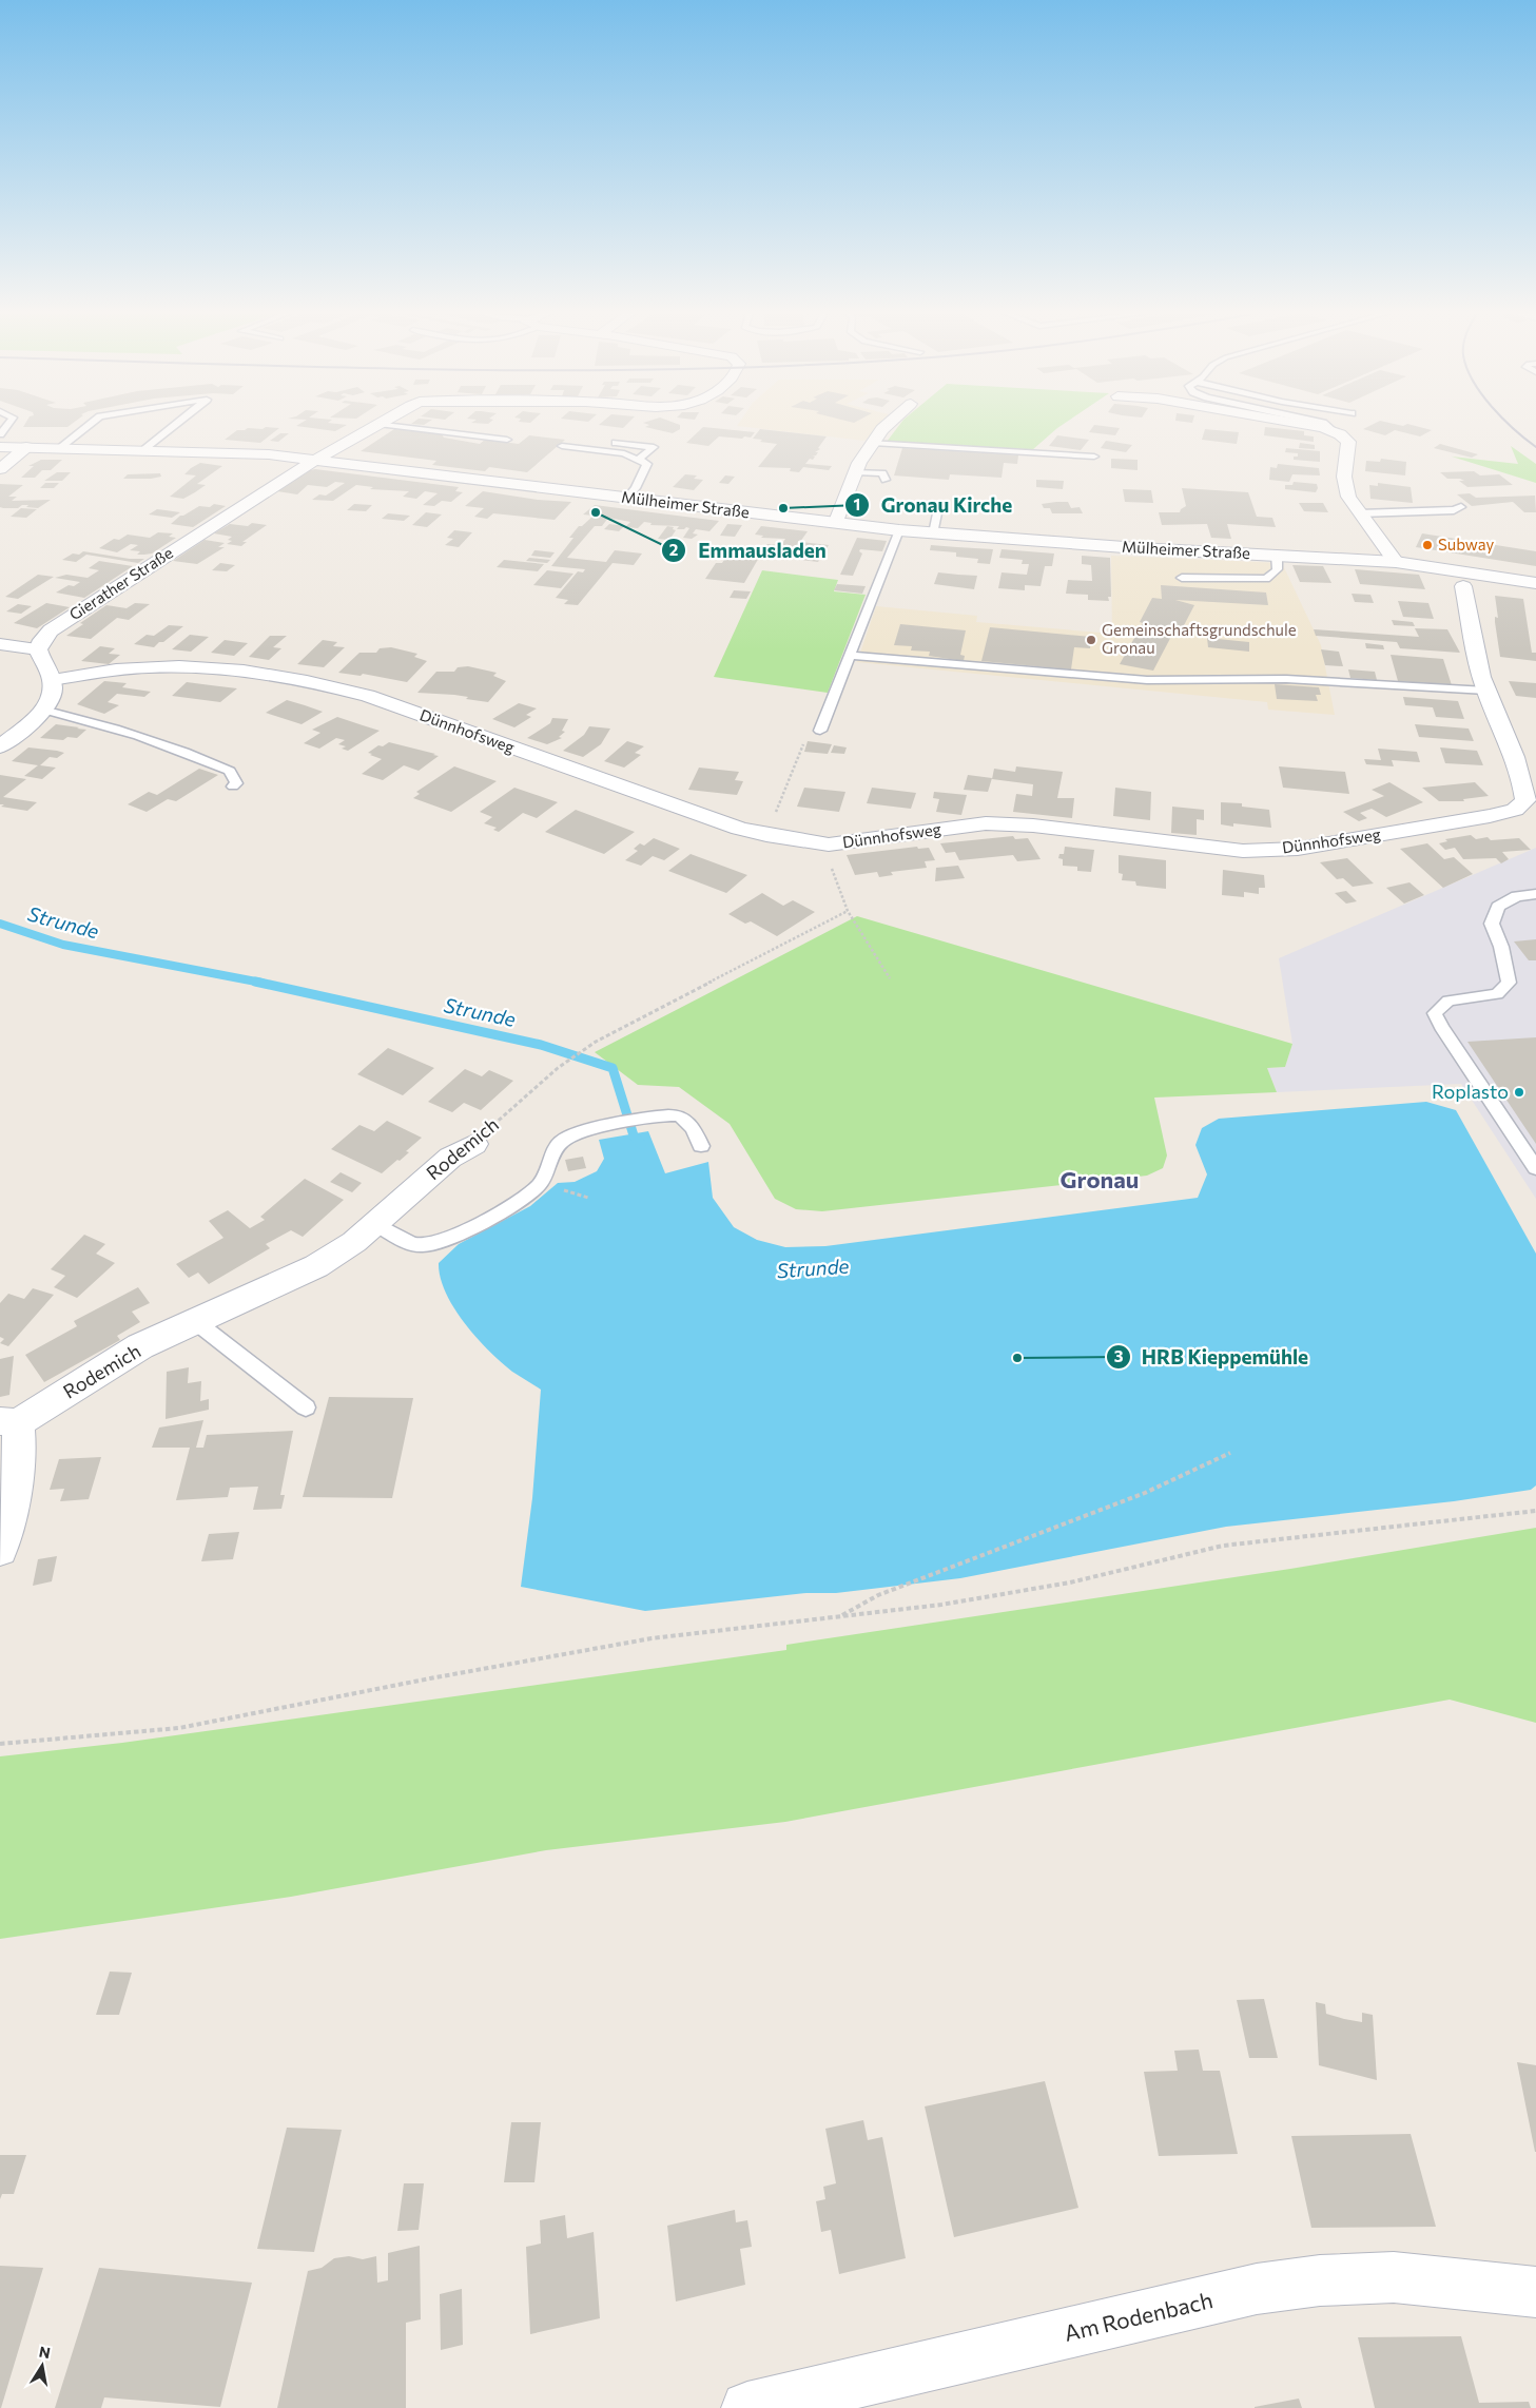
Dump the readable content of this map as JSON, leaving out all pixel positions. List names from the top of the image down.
{
  "streets": {
    "street": [
      "Mülheimer Straße",
      "Gierather Straße",
      "Dünnhofsweg",
      "Rodemich",
      "Am Rodenbach"
    ]
  },
  "crossings": [
    ["Mülheimer Straße", "Gierather Straße"]
  ],
  "districts": ["Gronau"],
  "water": ["Strunde"],
  "places": [
    "Gronau Kirche",
    "Emmausladen",
    "Subway",
    "Gemeinschaftsgrundschule Gronau",
    "Roplasto",
    "HRB Kieppemühle"
  ],
  "north": "top"
}
